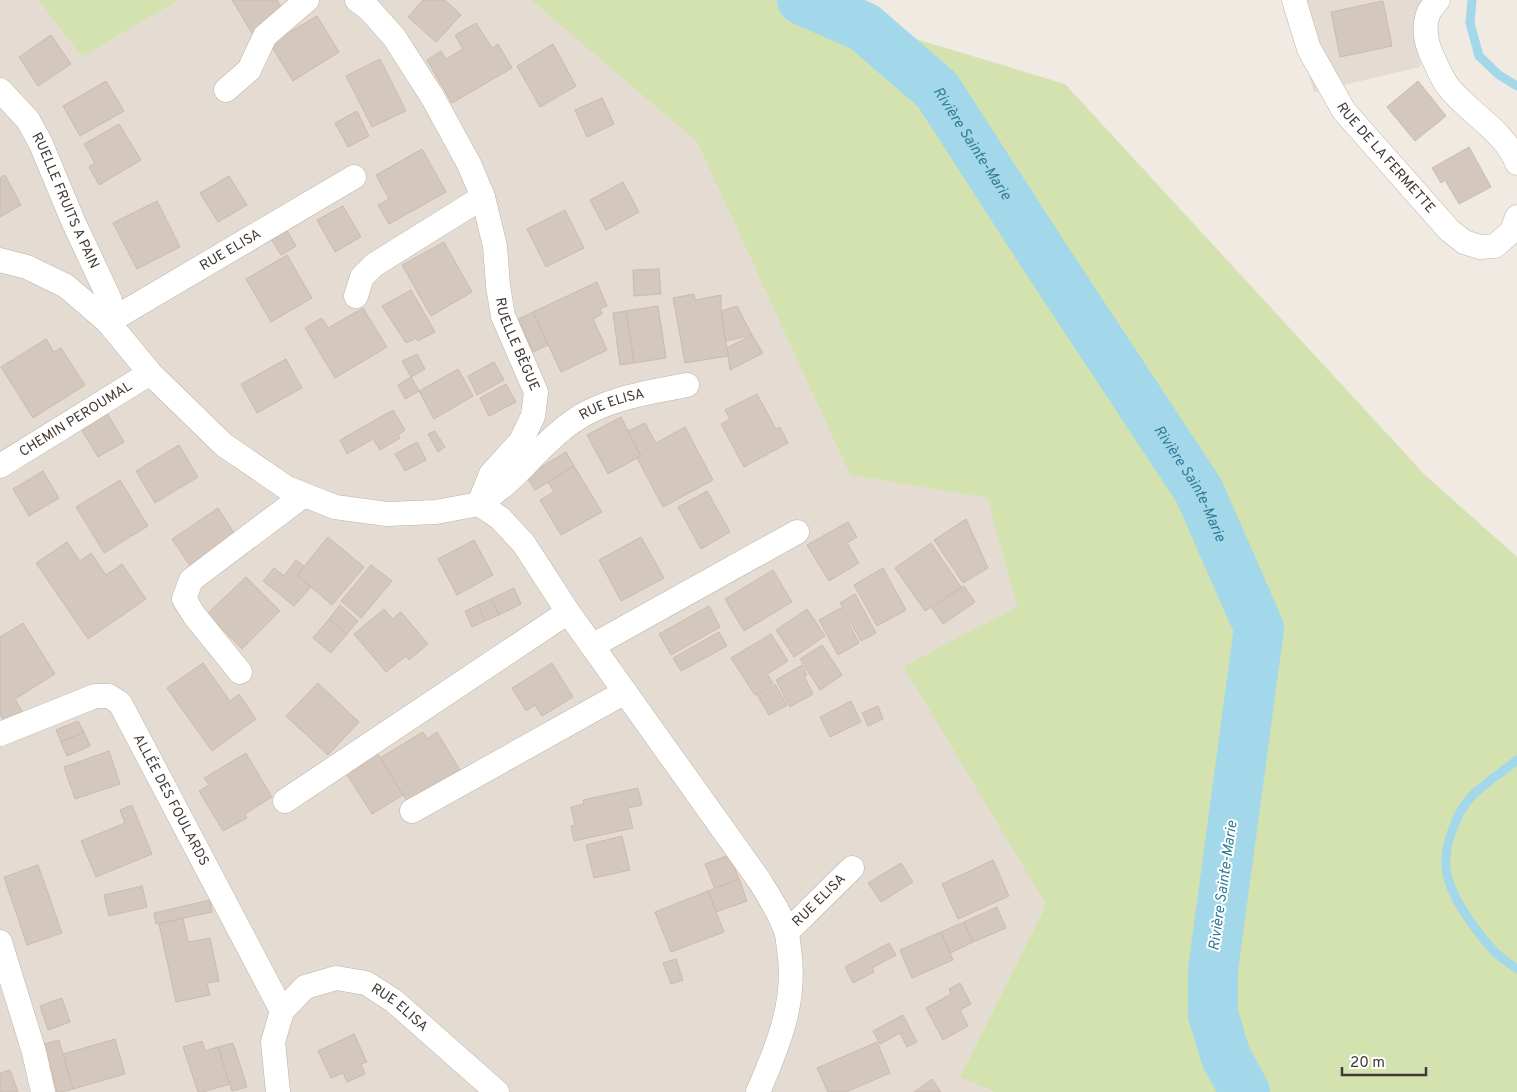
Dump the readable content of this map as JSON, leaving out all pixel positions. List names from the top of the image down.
{
  "streets": {
    "street": [
      "RUE DE LA FERMETTE",
      "RUELLE FRUITS A PAIN",
      "RUE ELISA",
      "RUELLE BÈGUE",
      "CHEMIN PEROUMAL",
      "ALLÉE DES FOULARDS"
    ]
  },
  "crossings": [
    ["RUELLE FRUITS A PAIN", "RUE ELISA"],
    ["RUE ELISA", "RUELLE BÈGUE"],
    ["RUE ELISA", "CHEMIN PEROUMAL"],
    ["RUE ELISA", "ALLÉE DES FOULARDS"]
  ],
  "water": ["Rivière Sainte-Marie"],
  "scale_bar": "20 m"
}
